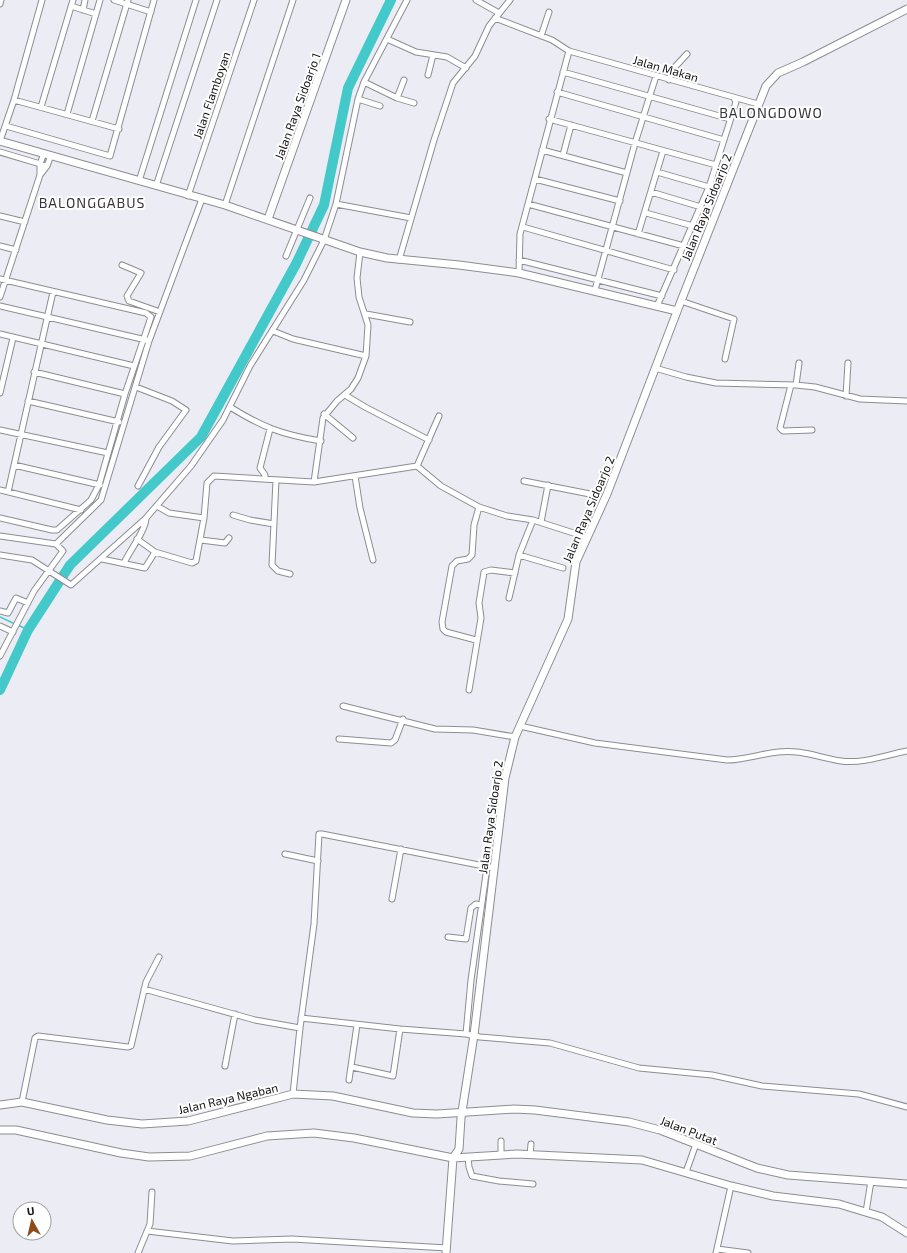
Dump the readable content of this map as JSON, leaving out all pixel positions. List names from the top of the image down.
{
  "streets": {
    "street": [
      "Jalan Makan",
      "Jalan Flamboyan",
      "Jalan Raya Sidoarjo 1",
      "Jalan Raya Sidoarjo 2",
      "Jalan Raya Ngaban",
      "Jalan Putat"
    ]
  },
  "crossings": [
    ["Jalan Makan", "Jalan Raya Sidoarjo 2"],
    ["Jalan Raya Sidoarjo 2", "Jalan Raya Ngaban"],
    ["Jalan Raya Sidoarjo 2", "Jalan Putat"],
    ["Jalan Raya Ngaban", "Jalan Putat"]
  ],
  "districts": ["BALONGDOWO", "BALONGGABUS"],
  "north": "top"
}
